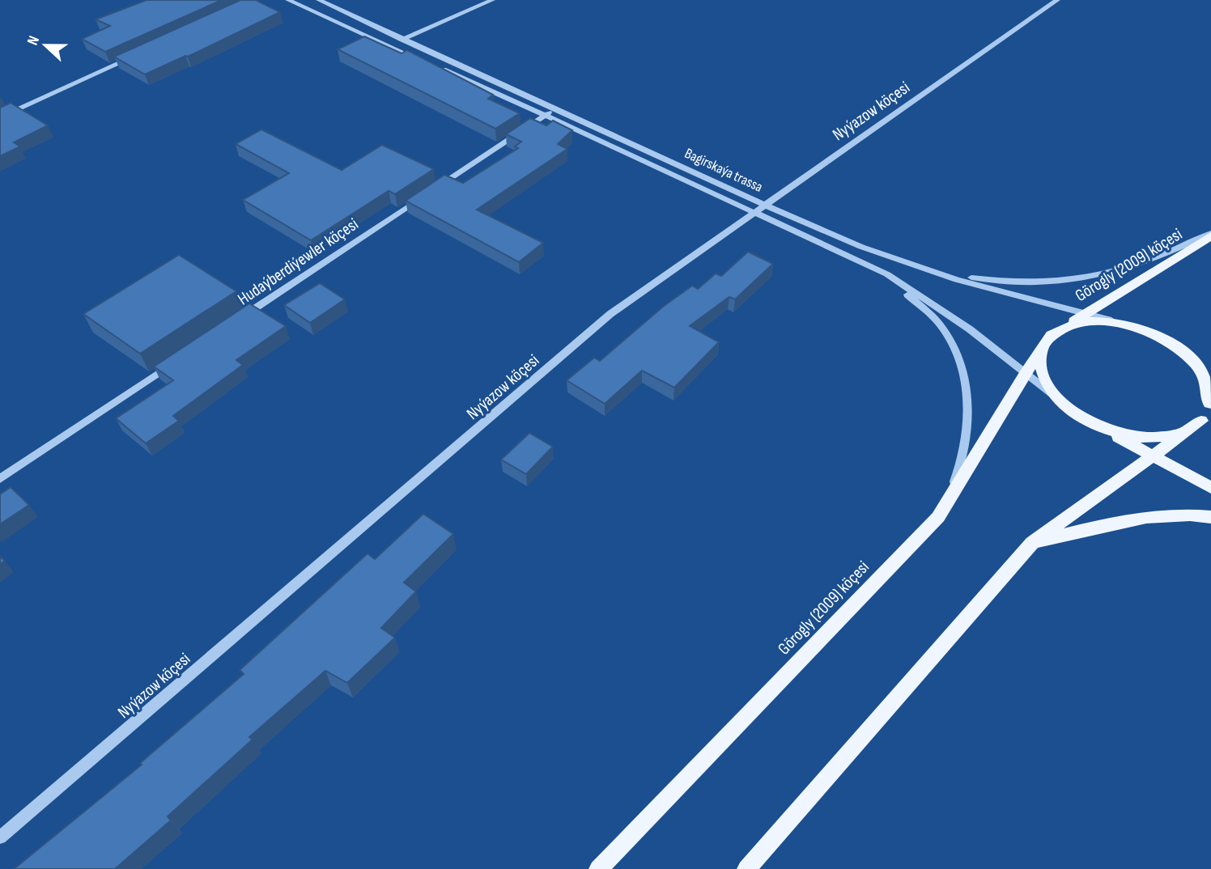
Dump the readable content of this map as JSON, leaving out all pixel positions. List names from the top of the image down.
{
  "streets": {
    "main road": ["Görogly (2009) köçesi"],
    "street": ["Nyýazow köçesi", "Bagirskaýa trassa", "Hudaýberdiýewler köçesi"]
  },
  "crossings": [
    ["Nyýazow köçesi", "Bagirskaýa trassa"],
    ["Bagirskaýa trassa", "Görogly (2009) köçesi"]
  ],
  "north": "left"
}
